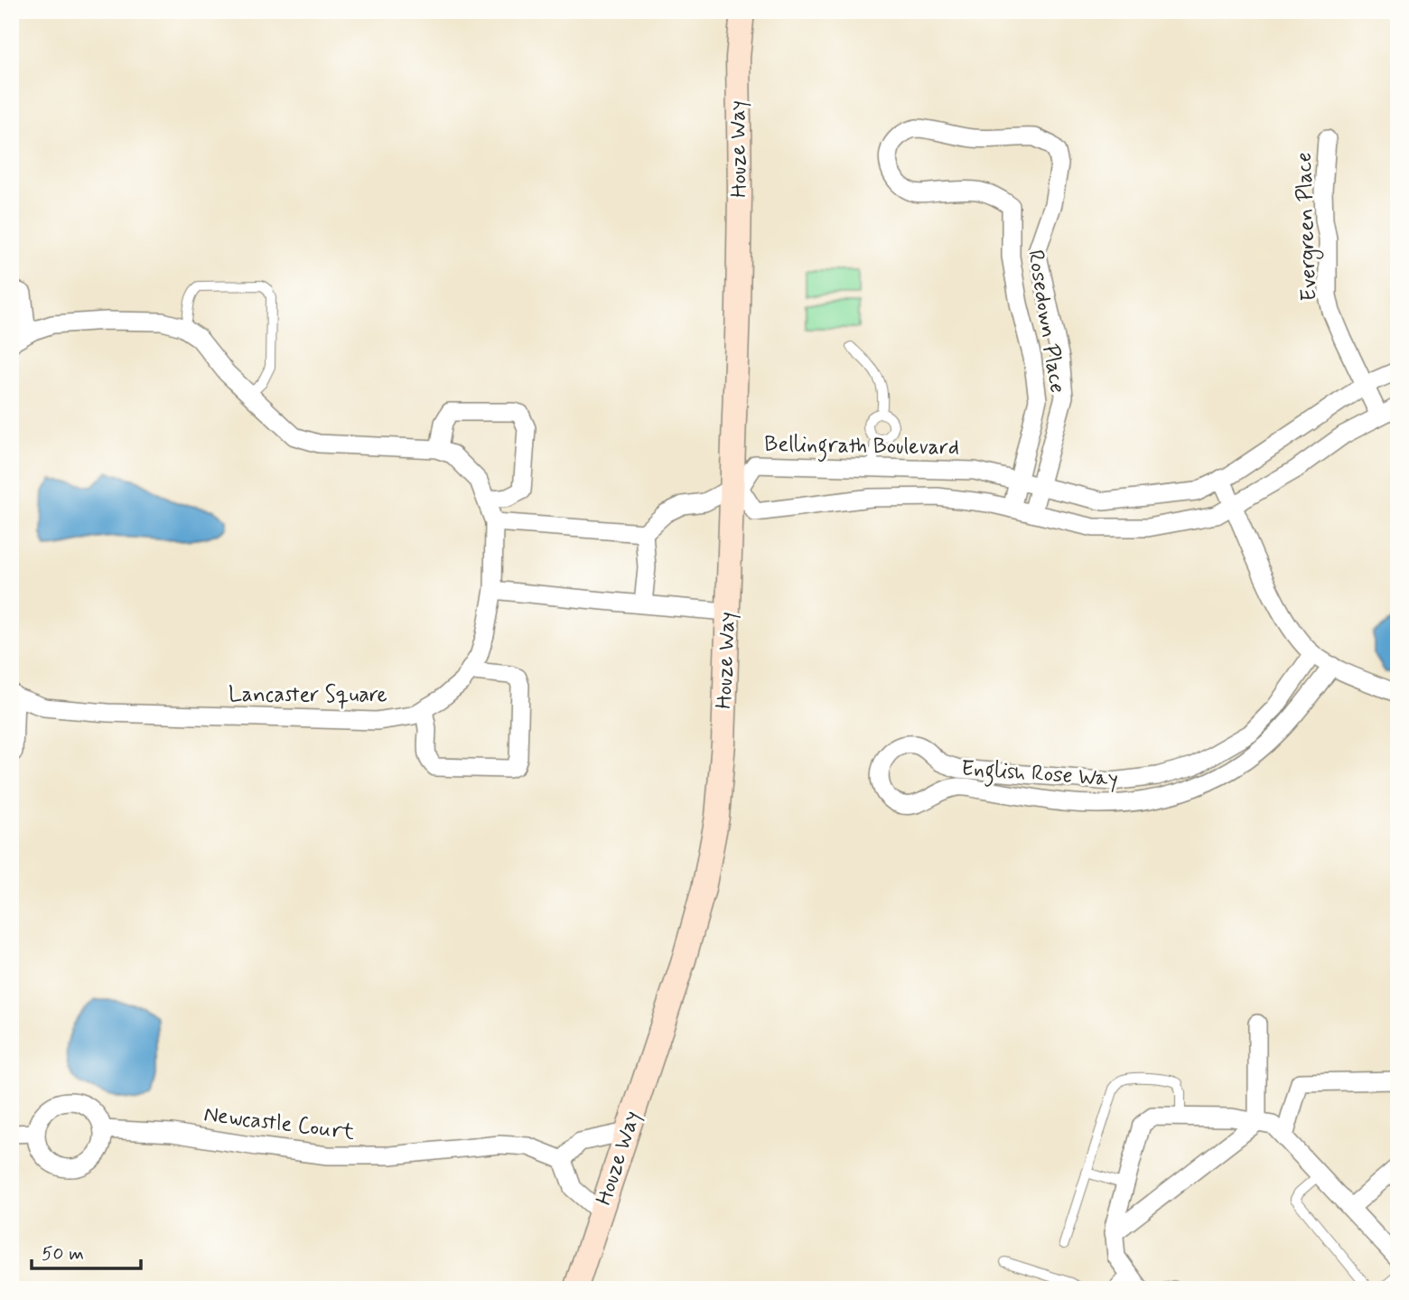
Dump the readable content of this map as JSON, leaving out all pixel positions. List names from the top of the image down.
{
  "streets": {
    "street": [
      "Houze Way",
      "Evergreen Place",
      "Rosedown Place",
      "Bellingrath Boulevard",
      "Lancaster Square",
      "English Rose Way",
      "Newcastle Court"
    ]
  },
  "crossings": [
    ["Houze Way", "Bellingrath Boulevard"],
    ["Evergreen Place", "Bellingrath Boulevard"],
    ["Rosedown Place", "Bellingrath Boulevard"]
  ],
  "scale_bar": "50 m"
}
